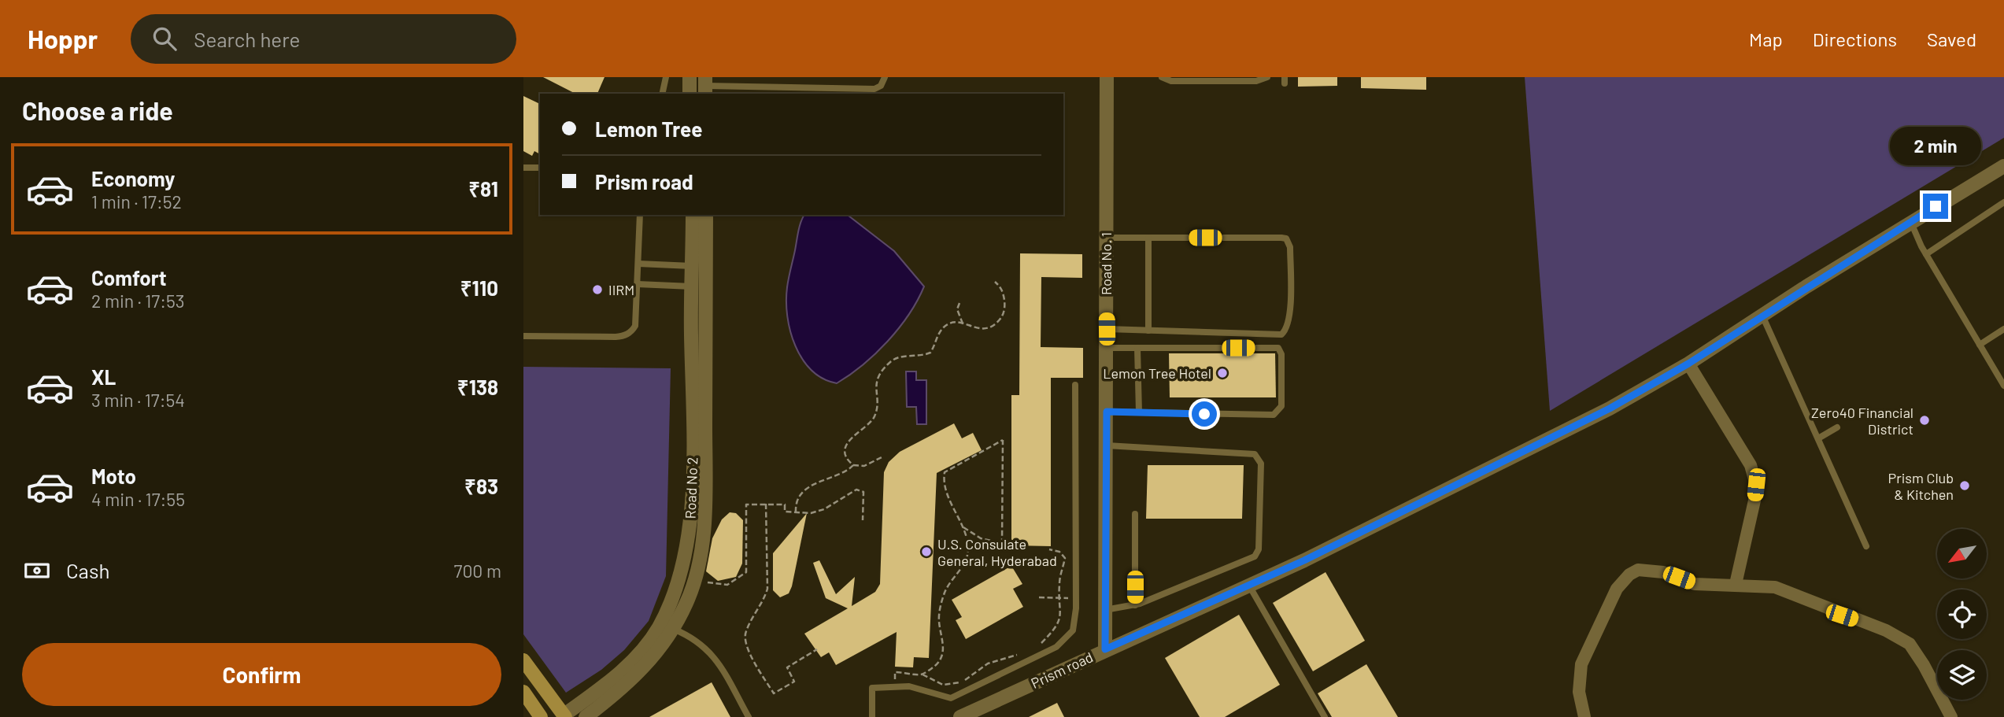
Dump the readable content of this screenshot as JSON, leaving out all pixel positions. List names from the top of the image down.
{
  "streets": {
    "street": ["Road No. 1", "Road No 2", "Prism road"]
  },
  "crossings": [
    ["Road No. 1", "Prism road"]
  ],
  "places": [
    "IIRM",
    "Lemon Tree Hotel",
    "Zero40 Financial District",
    "Prism Club & Kitchen",
    "U.S. Consulate General, Hyderabad"
  ],
  "north": "bottom left",
  "page": {
    "header": "Hoppr",
    "search": "Search here",
    "nav": ["Map", "Directions", "Saved"],
    "heading": "Choose a ride",
    "banner": ["Lemon Tree", "Prism road"],
    "bubble": "2 min",
    "list": [
      {
        "name": "Economy",
        "note": "1 min · 17:52",
        "value": "₹81"
      },
      {
        "name": "Comfort",
        "note": "2 min · 17:53",
        "value": "₹110"
      },
      {
        "name": "XL",
        "note": "3 min · 17:54",
        "value": "₹138"
      },
      {
        "name": "Moto",
        "note": "4 min · 17:55",
        "value": "₹83"
      }
    ],
    "pay": ["Cash", "700 m"],
    "buttons": "Confirm"
  }
}
